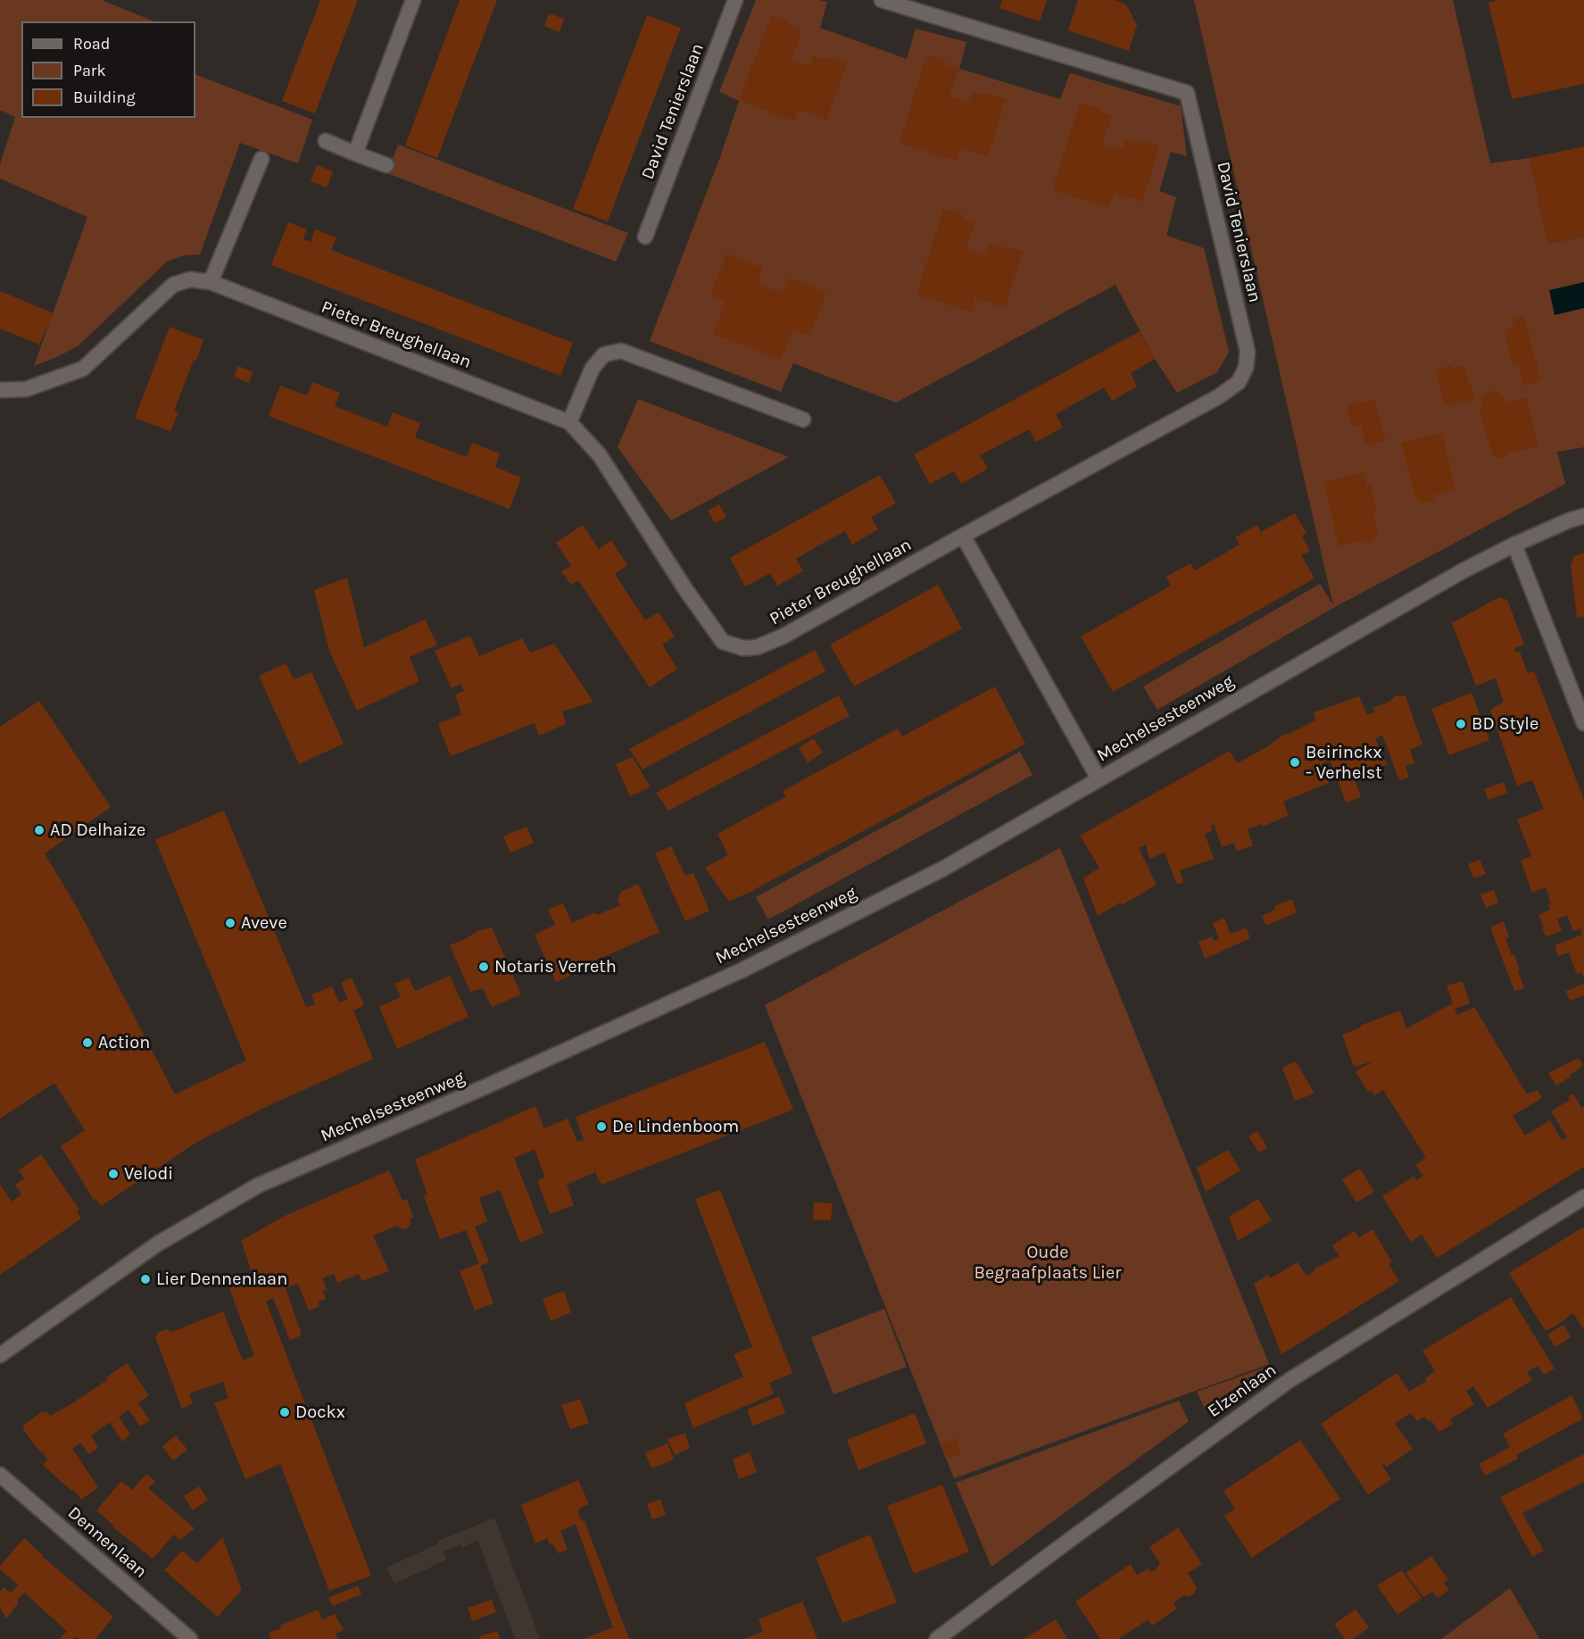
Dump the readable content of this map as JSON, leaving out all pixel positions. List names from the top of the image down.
{
  "streets": {
    "street": [
      "David Tenierslaan",
      "Pieter Breughellaan",
      "Mechelsesteenweg",
      "Elzenlaan",
      "Dennenlaan"
    ]
  },
  "crossings": [
    ["David Tenierslaan", "Pieter Breughellaan"]
  ],
  "parks": ["Oude Begraafplaats Lier"],
  "places": [
    "BD Style",
    "Beirinckx - Verhelst",
    "AD Delhaize",
    "Aveve",
    "Notaris Verreth",
    "Action",
    "De Lindenboom",
    "Velodi",
    "Lier Dennenlaan",
    "Dockx"
  ],
  "legend": ["Road", "Park", "Building"]
}
